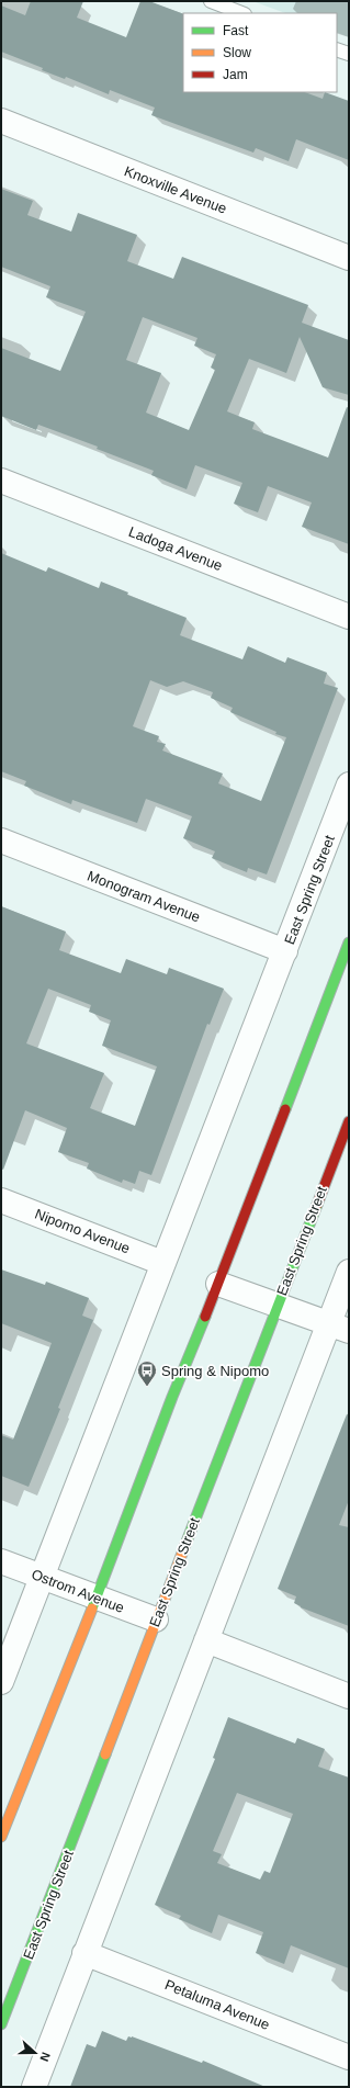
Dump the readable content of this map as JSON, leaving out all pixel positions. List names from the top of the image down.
{
  "streets": {
    "main road": ["East Spring Street"],
    "street": [
      "Knoxville Avenue",
      "Ladoga Avenue",
      "Monogram Avenue",
      "Nipomo Avenue",
      "Ostrom Avenue",
      "Petaluma Avenue"
    ]
  },
  "crossings": [
    ["East Spring Street", "Monogram Avenue"],
    ["East Spring Street", "Nipomo Avenue"],
    ["East Spring Street", "Ostrom Avenue"]
  ],
  "places": {
    "bus stop": ["Spring & Nipomo"]
  },
  "legend": ["Fast", "Slow", "Jam"],
  "north": "right"
}
